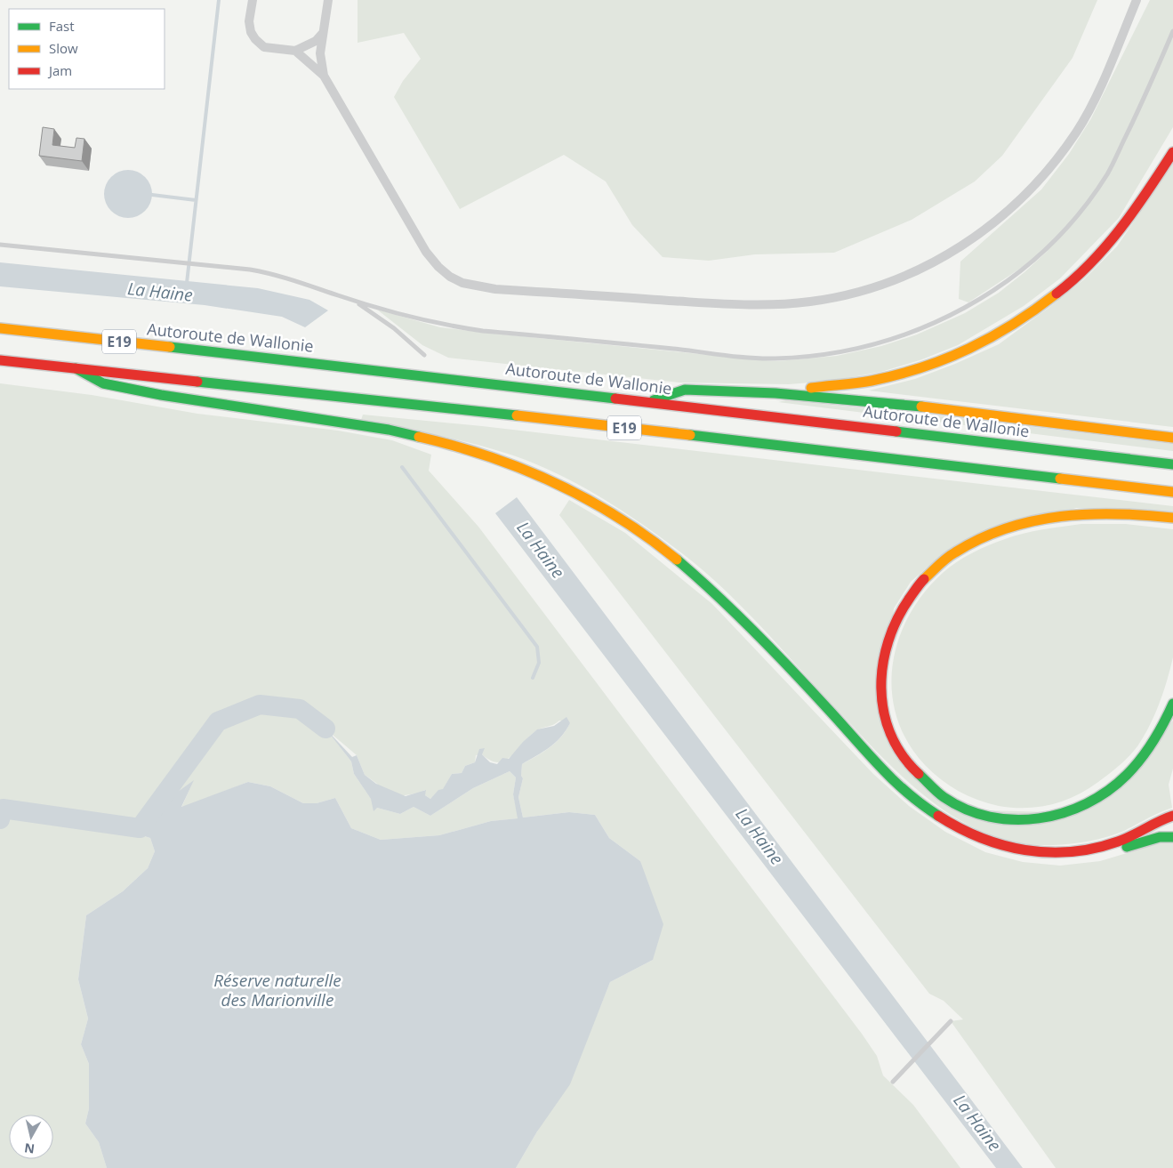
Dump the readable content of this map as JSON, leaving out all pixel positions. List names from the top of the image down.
{
  "streets": {
    "highway": ["Autoroute de Wallonie", "E19"]
  },
  "water": ["La Haine", "Réserve naturelle des Marionville"],
  "legend": ["Fast", "Slow", "Jam"],
  "north": "bottom"
}
